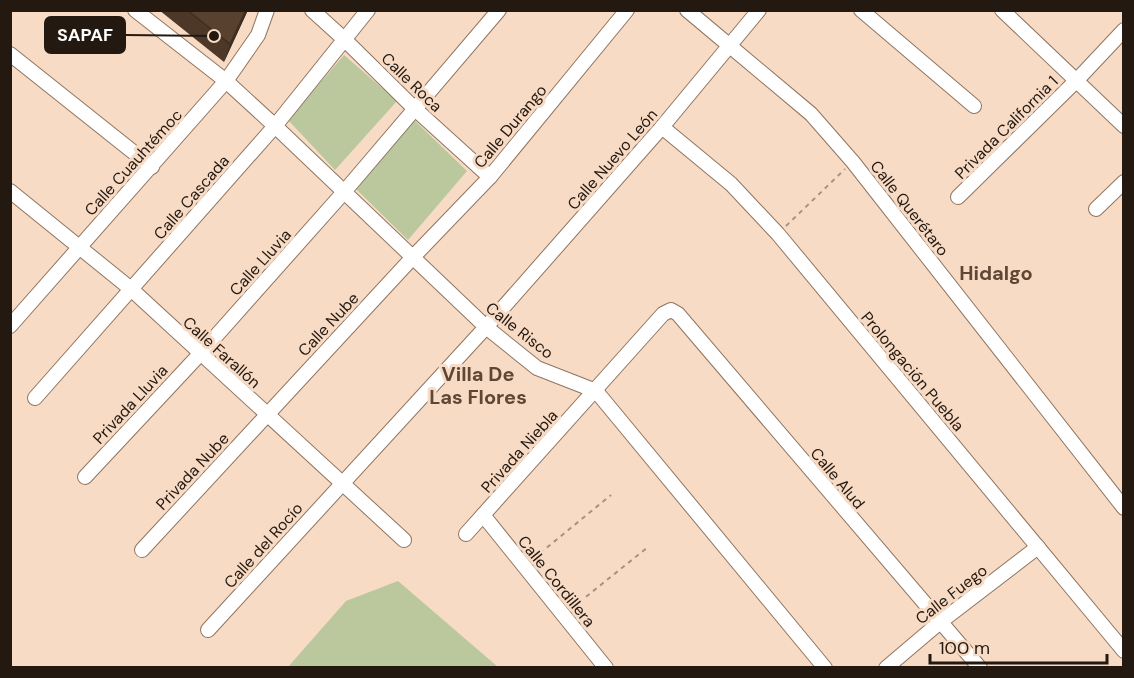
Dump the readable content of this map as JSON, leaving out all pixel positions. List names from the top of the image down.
{
  "streets": {
    "street": [
      "Calle Roca",
      "Calle Durango",
      "Privada California 1",
      "Calle Nuevo León",
      "Calle Cuauhtémoc",
      "Calle Cascada",
      "Calle Querétaro",
      "Calle Lluvia",
      "Calle Nube",
      "Calle Risco",
      "Calle Farallón",
      "Prolongación Puebla",
      "Privada Lluvia",
      "Privada Niebla",
      "Privada Nube",
      "Calle Alud",
      "Calle del Rocío",
      "Calle Cordillera",
      "Calle Fuego"
    ]
  },
  "crossings": [
    ["Calle Roca", "Calle Durango"],
    ["Calle Roca", "Calle Cascada"],
    ["Calle Roca", "Calle Lluvia"],
    ["Calle Durango", "Calle Nube"],
    ["Calle Durango", "Calle Risco"],
    ["Calle Nuevo León", "Calle Querétaro"],
    ["Calle Nuevo León", "Calle Risco"],
    ["Calle Nuevo León", "Calle Farallón"],
    ["Calle Nuevo León", "Prolongación Puebla"],
    ["Calle Nuevo León", "Calle del Rocío"],
    ["Calle Cuauhtémoc", "Calle Risco"],
    ["Calle Cuauhtémoc", "Calle Farallón"],
    ["Calle Cascada", "Calle Risco"],
    ["Calle Cascada", "Calle Farallón"],
    ["Calle Lluvia", "Calle Risco"],
    ["Calle Lluvia", "Calle Farallón"],
    ["Calle Lluvia", "Privada Lluvia"],
    ["Calle Nube", "Calle Risco"],
    ["Calle Nube", "Calle Farallón"],
    ["Calle Nube", "Privada Nube"],
    ["Calle Risco", "Privada Niebla"],
    ["Calle Farallón", "Privada Lluvia"],
    ["Calle Farallón", "Privada Nube"],
    ["Calle Farallón", "Calle del Rocío"],
    ["Prolongación Puebla", "Calle Fuego"],
    ["Privada Niebla", "Calle Alud"],
    ["Privada Niebla", "Calle Cordillera"],
    ["Calle Alud", "Calle Fuego"]
  ],
  "districts": ["Hidalgo", "Villa De Las Flores"],
  "places": ["SAPAF"],
  "scale_bar": "100 m"
}
